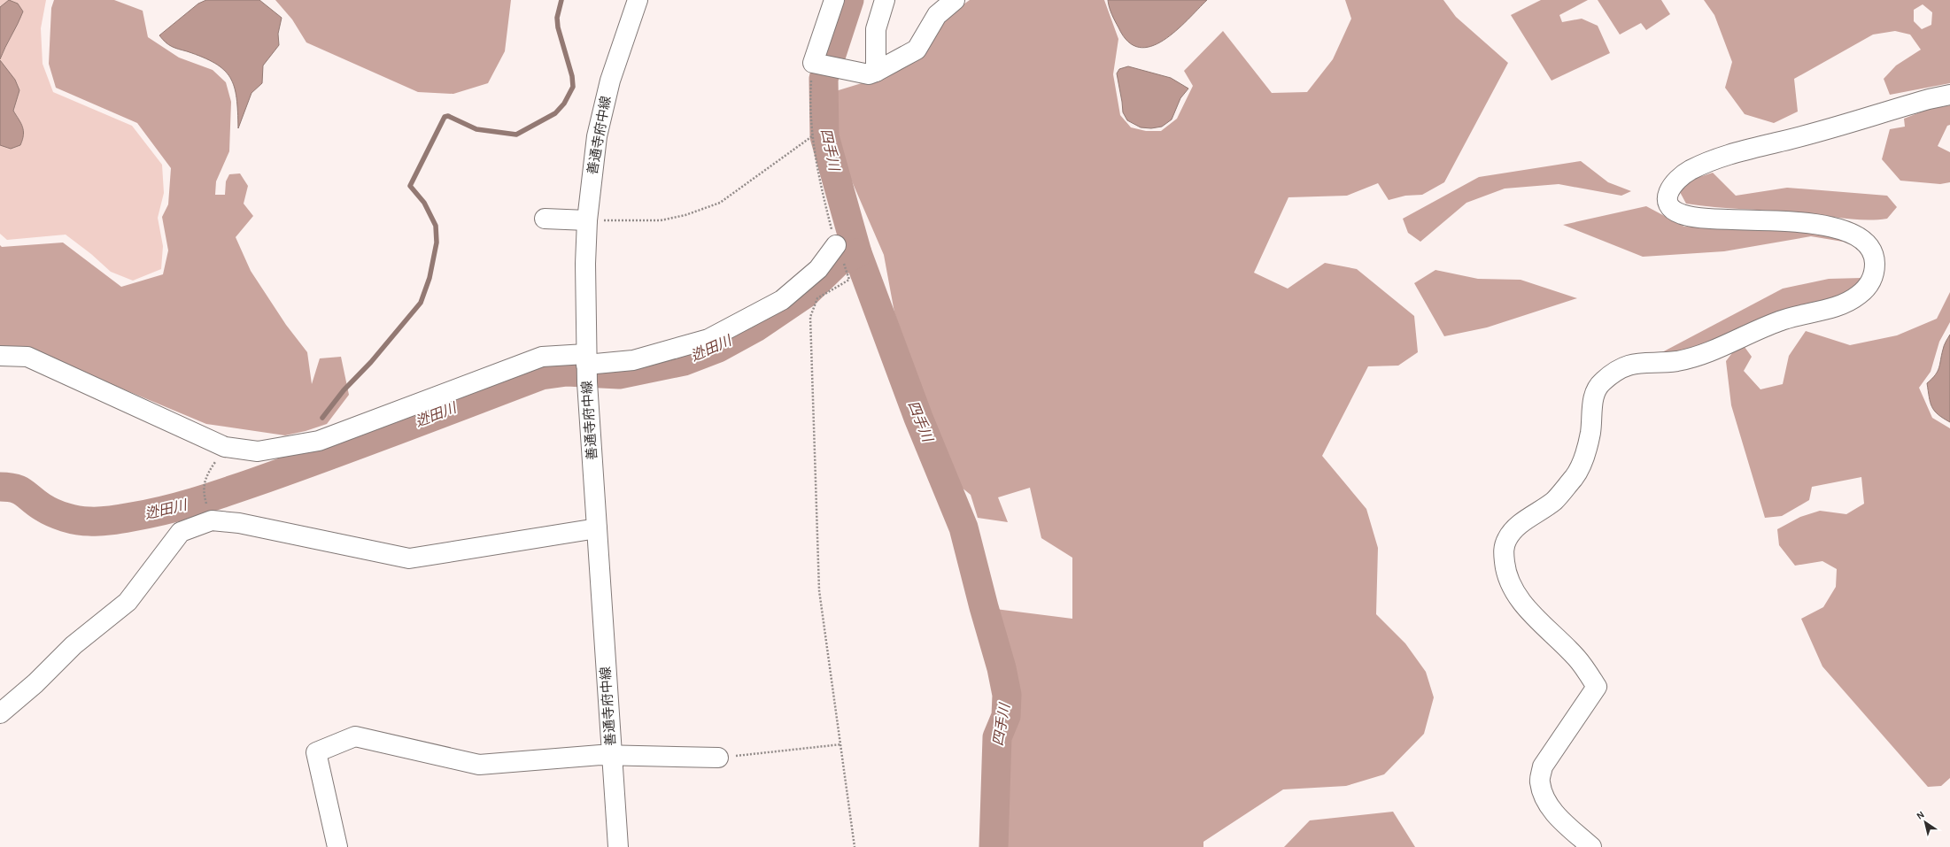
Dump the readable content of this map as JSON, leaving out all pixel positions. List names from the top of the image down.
{
  "streets": {
    "street": ["善通寺府中線"]
  },
  "water": ["四手川", "迯田川"],
  "north": "top left"
}
